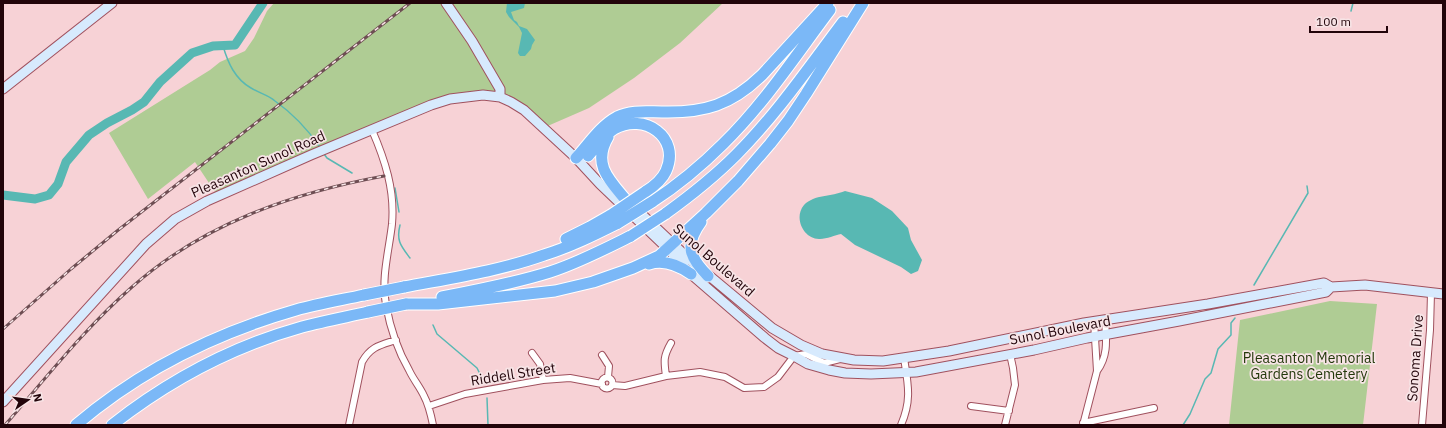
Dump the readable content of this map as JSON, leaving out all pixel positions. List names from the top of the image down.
{
  "streets": {
    "main road": ["Pleasanton Sunol Road", "Sunol Boulevard"],
    "street": ["Sonoma Drive", "Riddell Street"]
  },
  "crossings": [
    ["Pleasanton Sunol Road", "Sunol Boulevard"],
    ["Sunol Boulevard", "Sonoma Drive"]
  ],
  "parks": ["Pleasanton Memorial Gardens Cemetery"],
  "scale_bar": "100 m",
  "north": "right"
}
